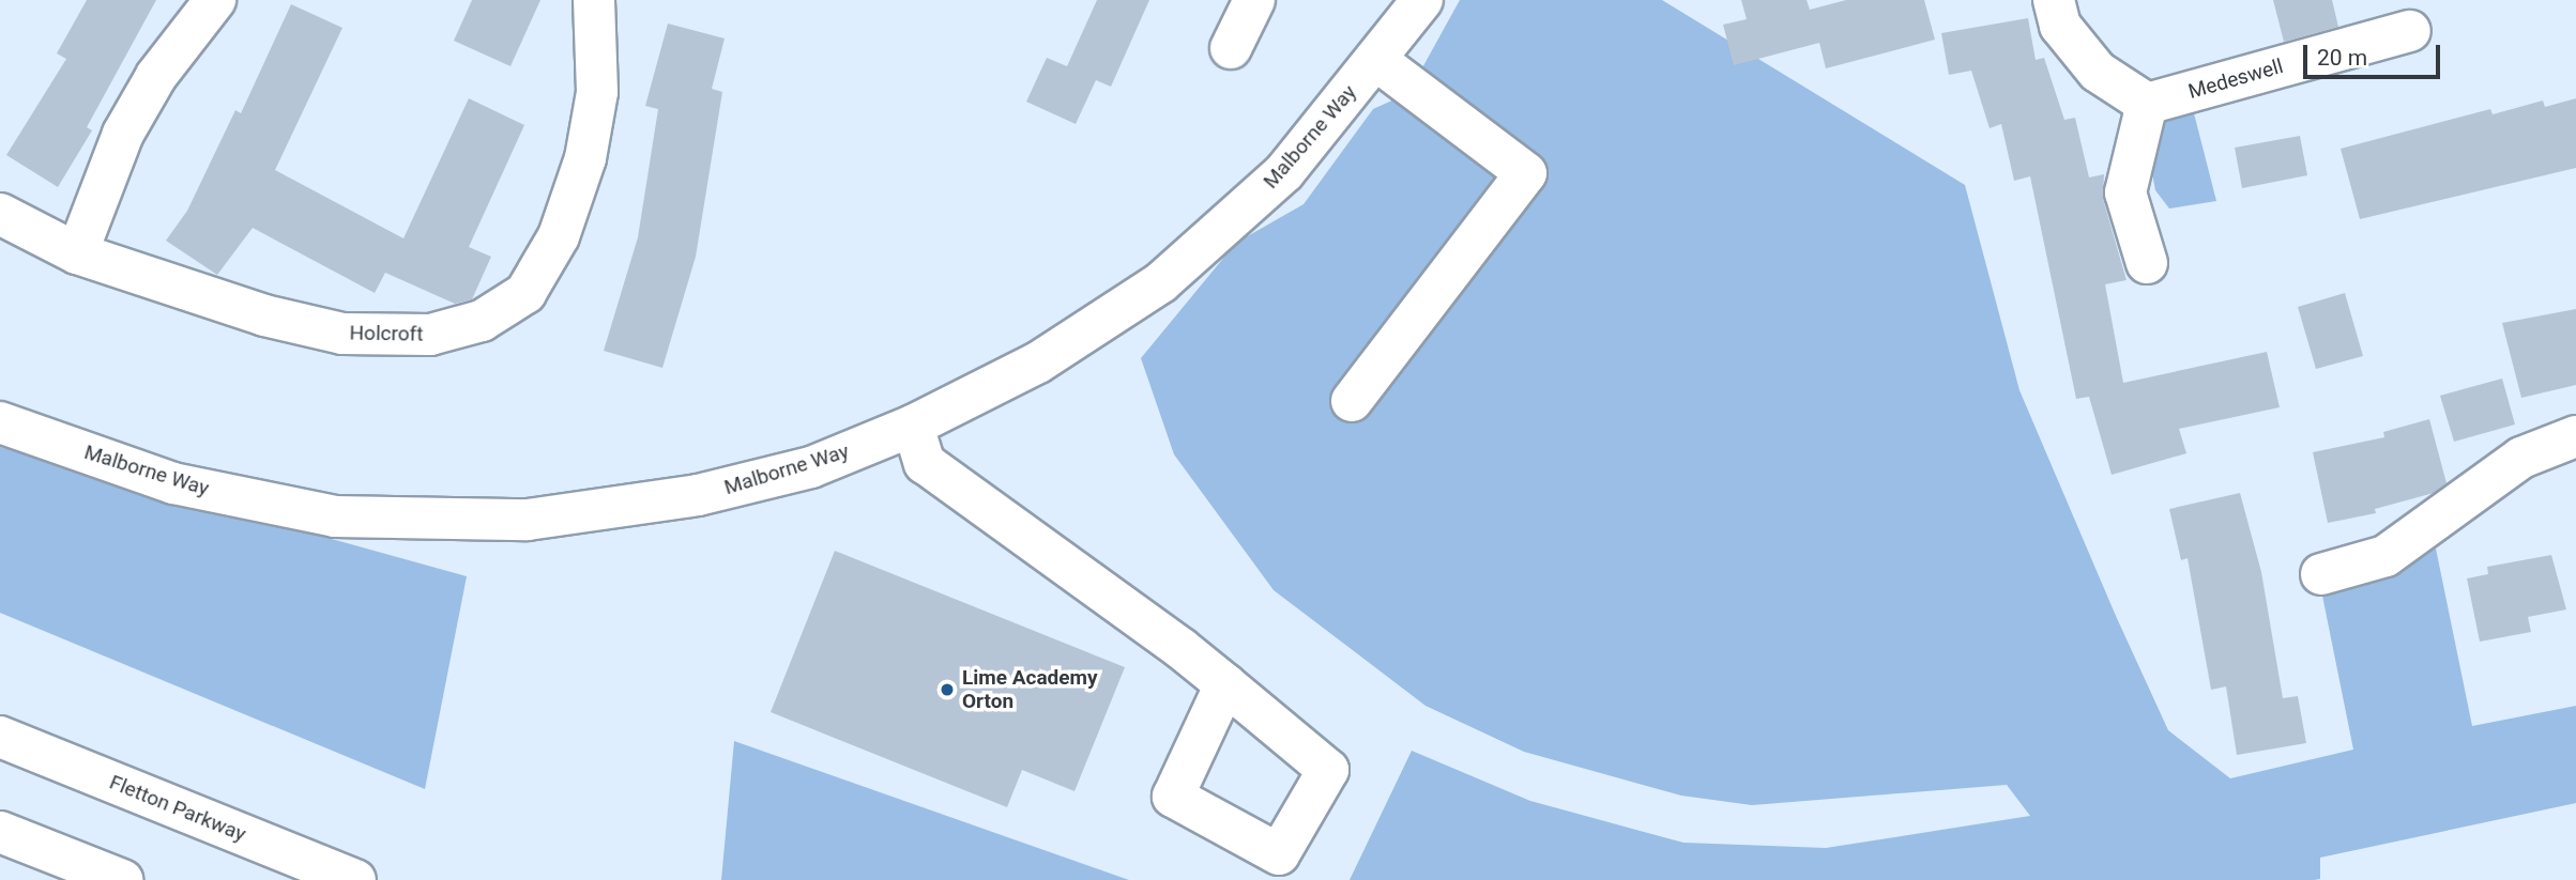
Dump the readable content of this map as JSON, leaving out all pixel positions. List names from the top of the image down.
{
  "streets": {
    "main road": [
      "Medeswell",
      "Malborne Way",
      "Holcroft",
      "Fletton Parkway"
    ]
  },
  "places": ["Lime Academy Orton"],
  "scale_bar": "20 m"
}
